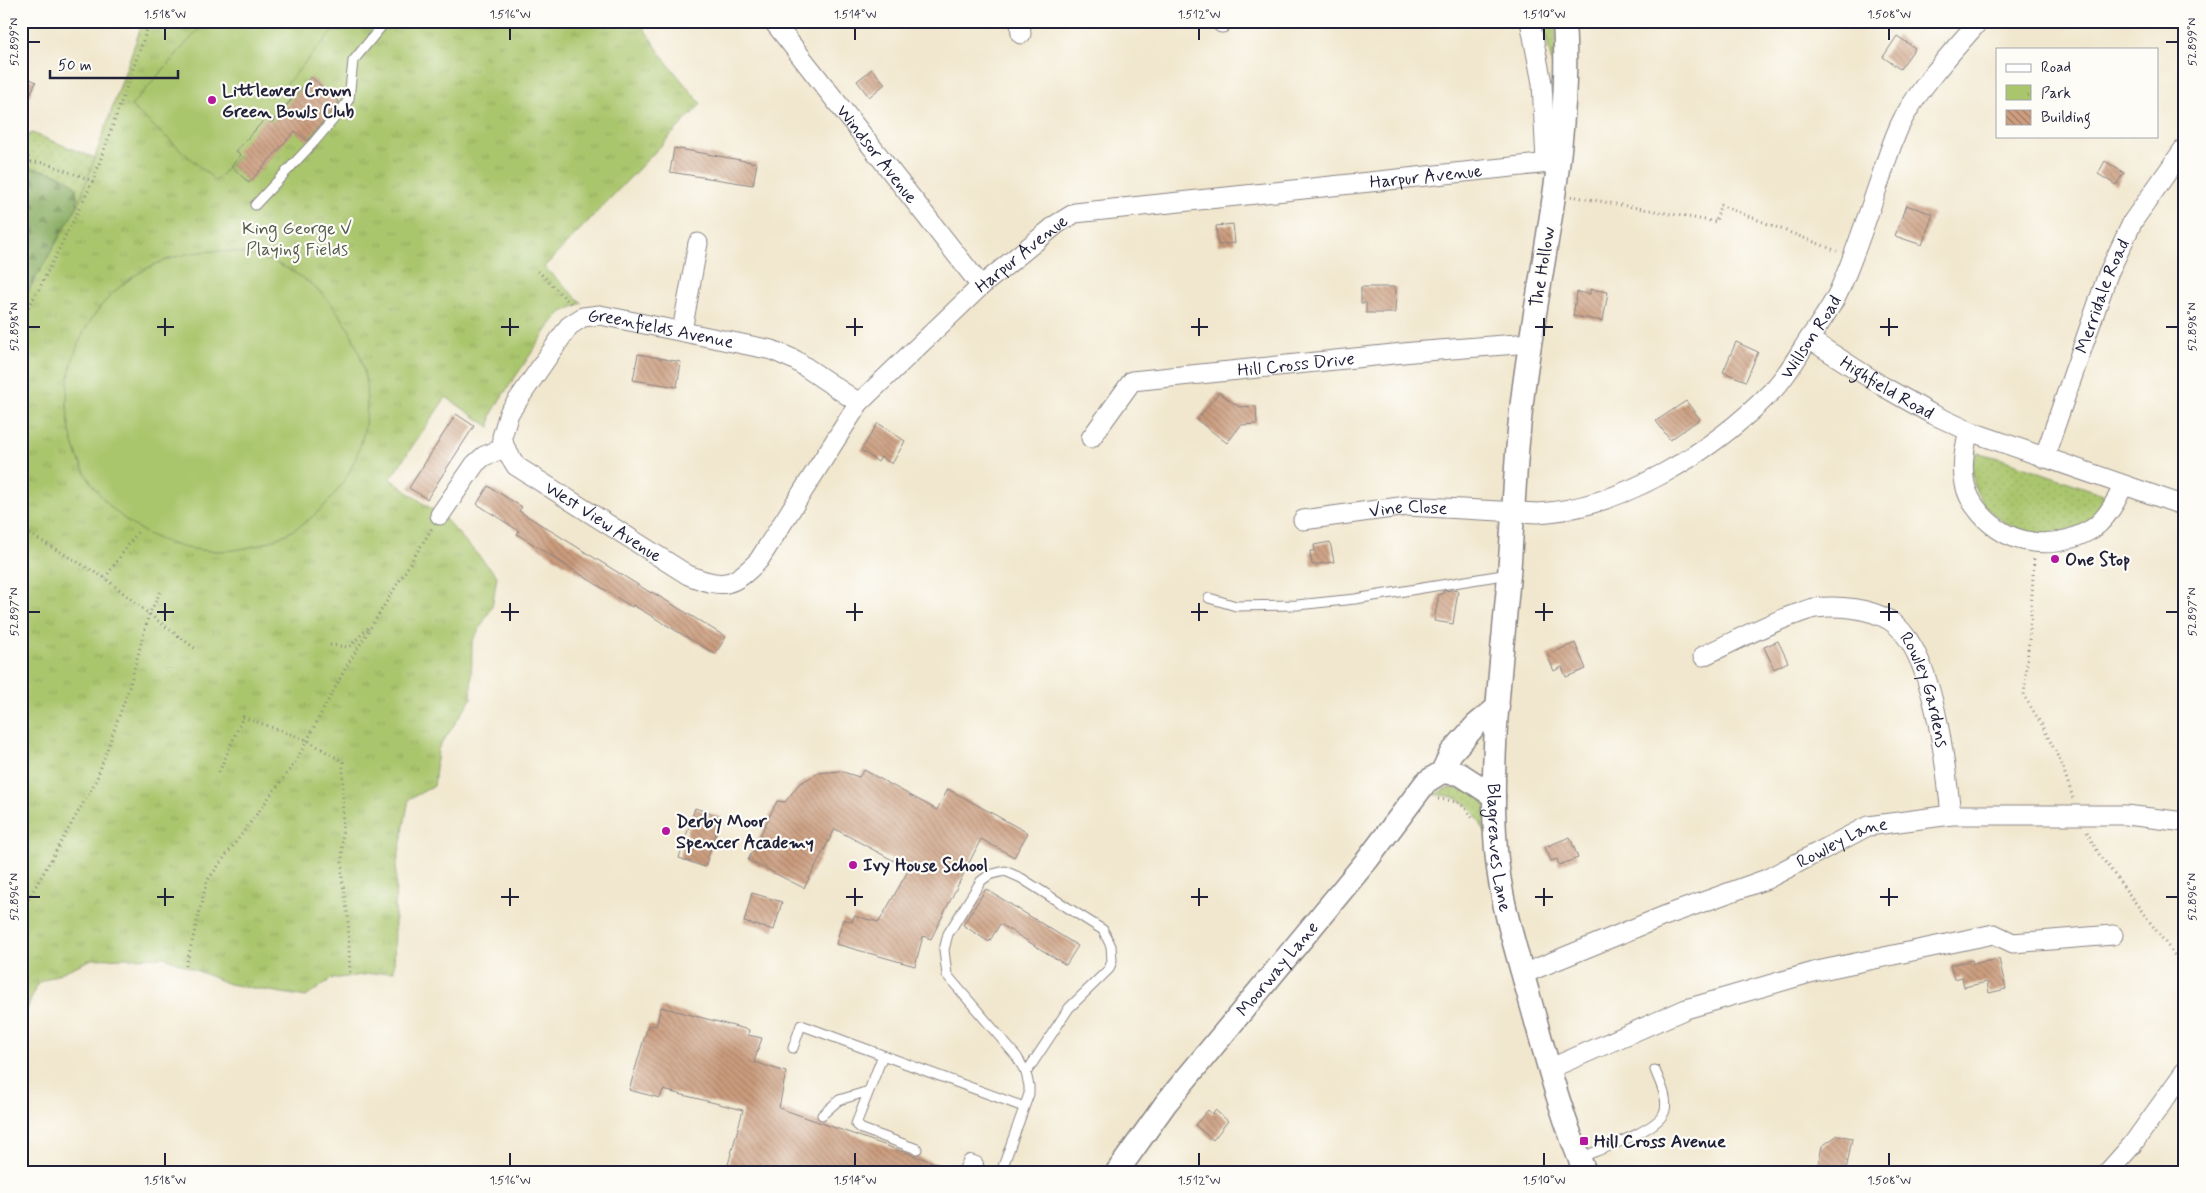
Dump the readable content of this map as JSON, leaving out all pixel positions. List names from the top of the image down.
{
  "streets": {
    "street": [
      "Windsor Avenue",
      "Harpur Avenue",
      "The Hollow",
      "Merridale Road",
      "Greenfields Avenue",
      "Willson Road",
      "Hill Cross Drive",
      "Highfield Road",
      "Vine Close",
      "West View Avenue",
      "Rowley Gardens",
      "Rowley Lane",
      "Blagreaves Lane",
      "Moorway Lane"
    ]
  },
  "crossings": [
    ["Windsor Avenue", "Harpur Avenue"],
    ["Harpur Avenue", "The Hollow"],
    ["Harpur Avenue", "Greenfields Avenue"],
    ["Harpur Avenue", "West View Avenue"],
    ["The Hollow", "Willson Road"],
    ["The Hollow", "Hill Cross Drive"],
    ["The Hollow", "Vine Close"],
    ["The Hollow", "Blagreaves Lane"],
    ["Merridale Road", "Highfield Road"],
    ["Greenfields Avenue", "West View Avenue"],
    ["Willson Road", "Highfield Road"],
    ["Willson Road", "Vine Close"],
    ["Willson Road", "Blagreaves Lane"],
    ["Vine Close", "Blagreaves Lane"],
    ["Rowley Gardens", "Rowley Lane"],
    ["Rowley Lane", "Blagreaves Lane"],
    ["Blagreaves Lane", "Moorway Lane"]
  ],
  "parks": ["King George V Playing Fields"],
  "places": {
    "other": [
      "Littleover Crown Green Bowls Club",
      "One Stop",
      "Derby Moor Spencer Academy",
      "Ivy House School"
    ],
    "transit": ["Hill Cross Avenue"]
  },
  "legend": ["Road", "Park", "Building"],
  "scale_bar": "50 m",
  "coordinates": [
    "1.518°W",
    "1.516°W",
    "1.514°W",
    "1.512°W",
    "1.510°W",
    "1.508°W",
    "52.899°N",
    "52.898°N",
    "52.897°N",
    "52.896°N"
  ]
}
